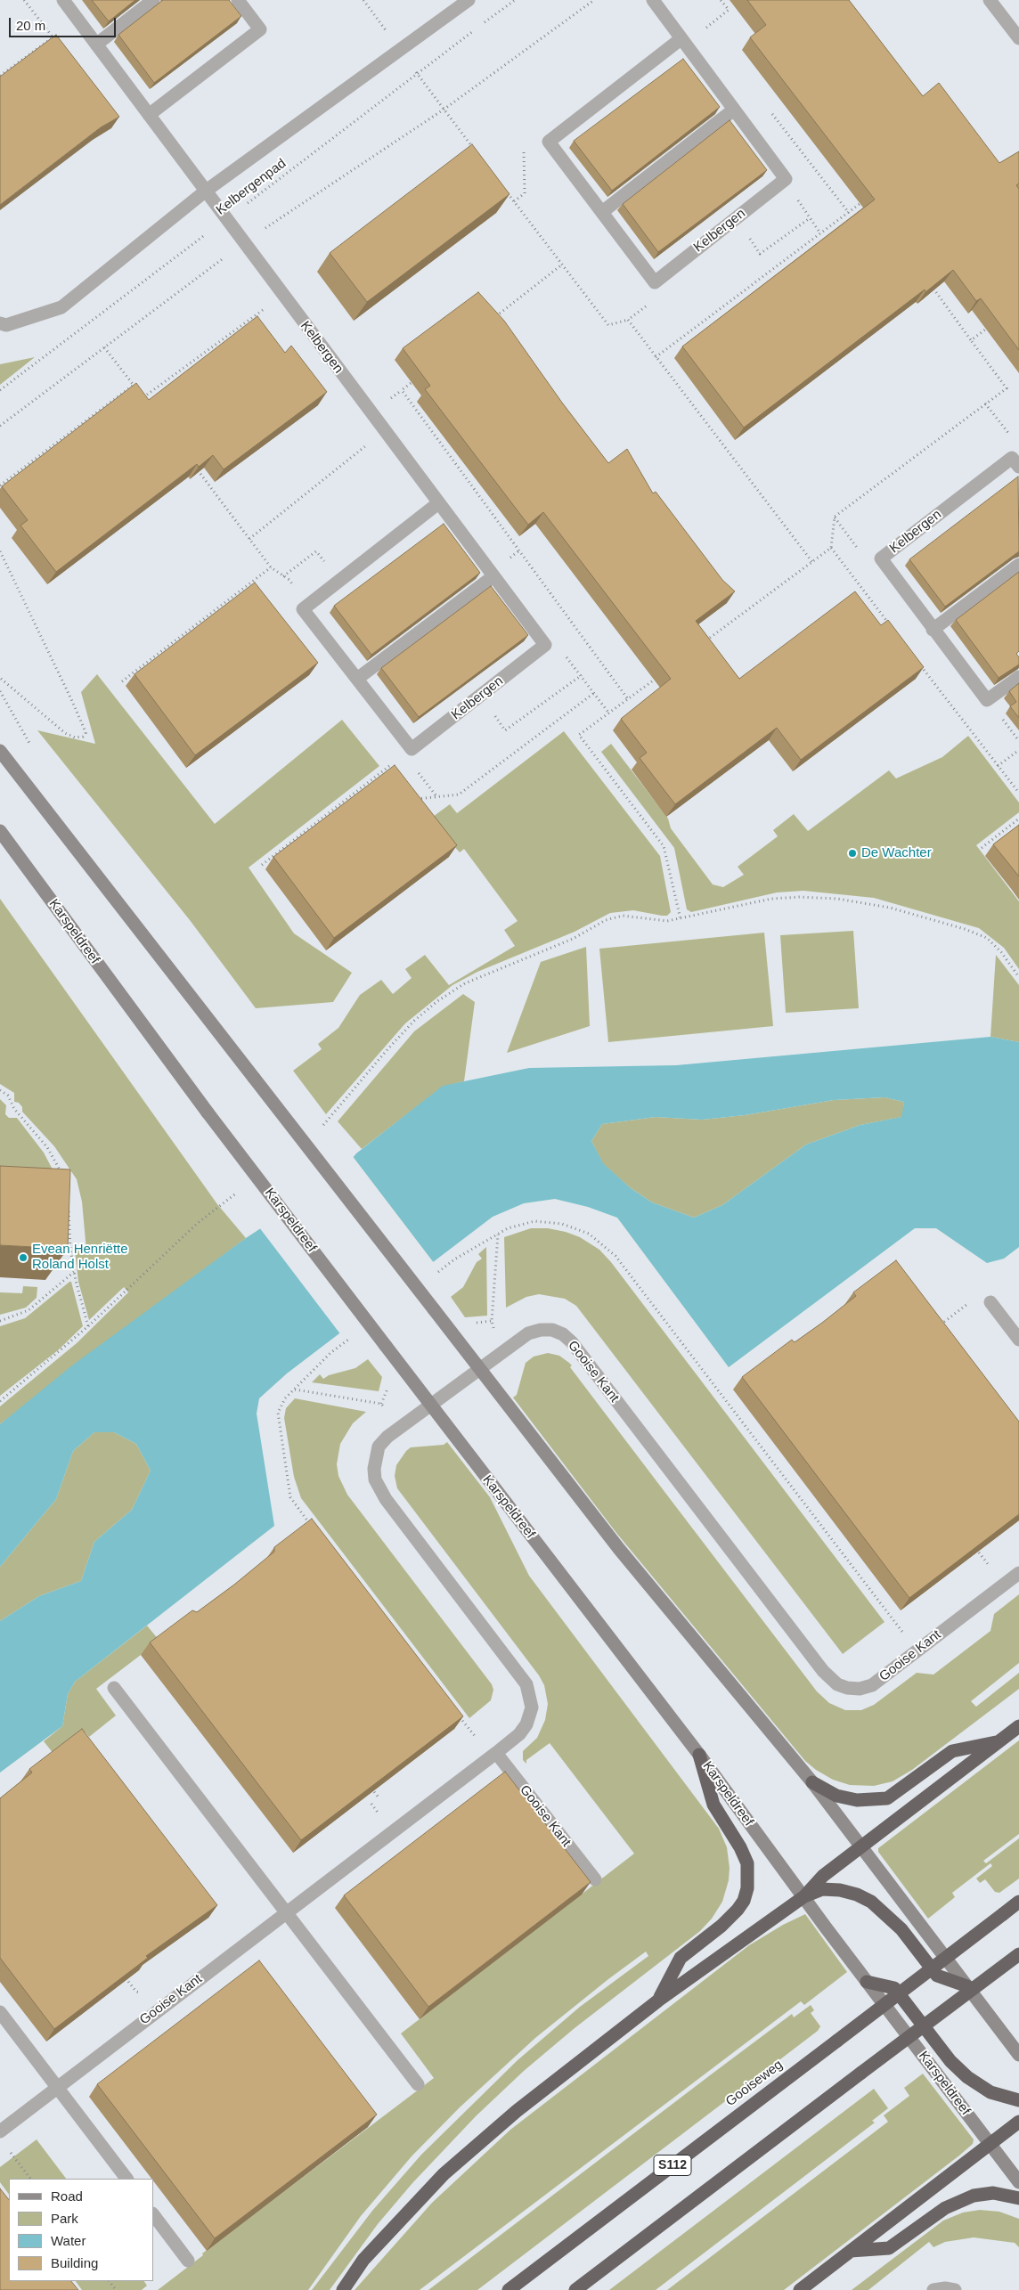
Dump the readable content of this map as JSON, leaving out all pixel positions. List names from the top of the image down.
{
  "streets": {
    "highway": ["Gooiseweg", "S112"],
    "street": ["Kelbergen", "Karspeldreef", "Gooise Kant"],
    "path": ["Kelbergenpad"]
  },
  "crossings": [
    ["Kelbergenpad", "Kelbergen"],
    ["Karspeldreef", "Gooise Kant"]
  ],
  "places": ["De Wachter", "Evean Henriëtte Roland Holst"],
  "legend": [
    "Road",
    "Park",
    "Water",
    "Building"
  ],
  "scale_bar": "20 m"
}
